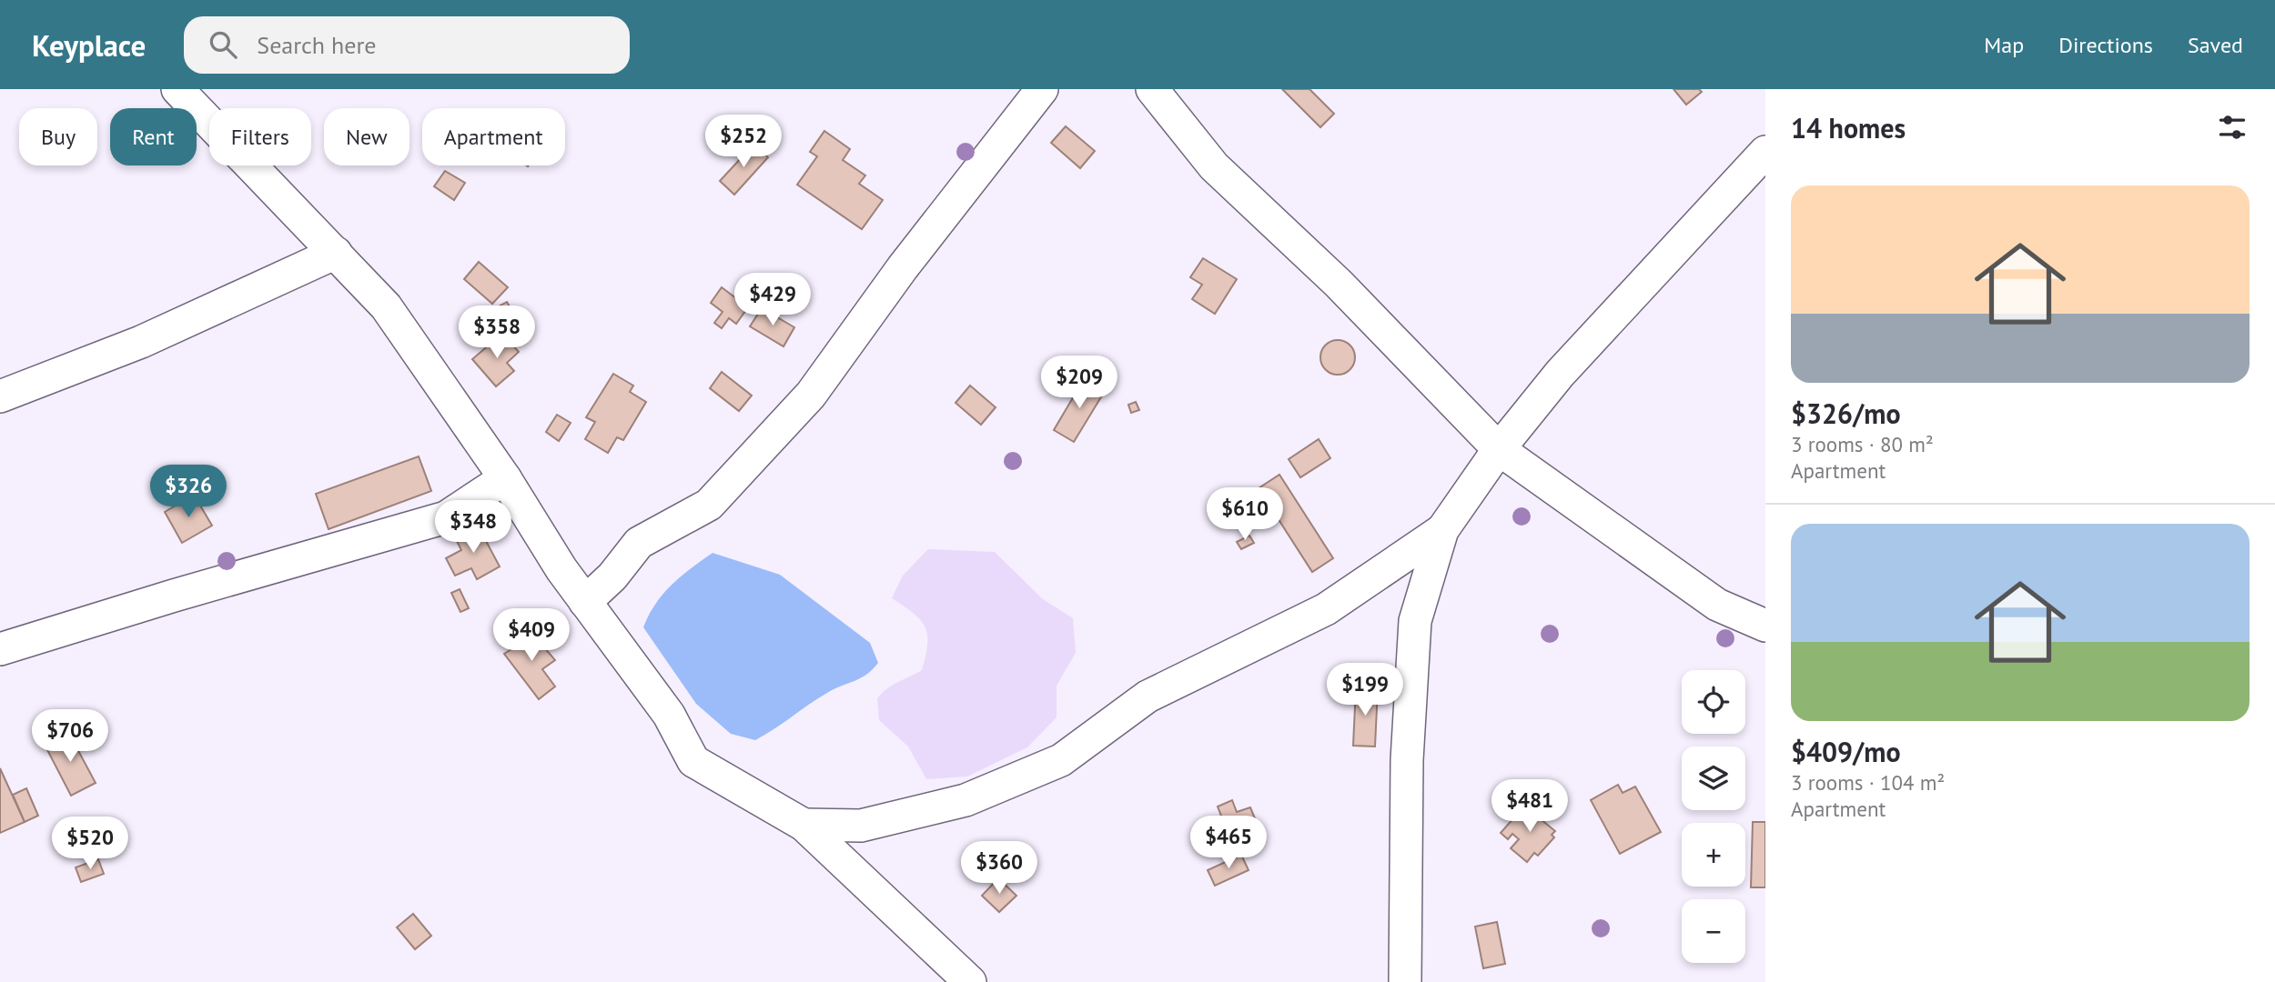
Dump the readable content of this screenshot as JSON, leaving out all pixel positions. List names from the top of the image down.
{
  "page": {
    "header": "Keyplace",
    "search": "Search here",
    "nav": ["Map", "Directions", "Saved"],
    "heading": "14 homes",
    "chip": [
      "Buy",
      "Rent",
      "Filters",
      "New",
      "Apartment"
    ],
    "price": [
      "$252",
      "$429",
      "$358",
      "$209",
      "$326",
      "$610",
      "$348",
      "$409",
      "$199",
      "$706",
      "$481",
      "$465",
      "$520",
      "$360"
    ],
    "list": [
      {
        "name": "$326/mo",
        "note": "3 rooms · 80 m² · Apartment"
      },
      {
        "name": "$409/mo",
        "note": "3 rooms · 104 m² · Apartment"
      }
    ],
    "map_buttons": ["+", "−"]
  }
}
